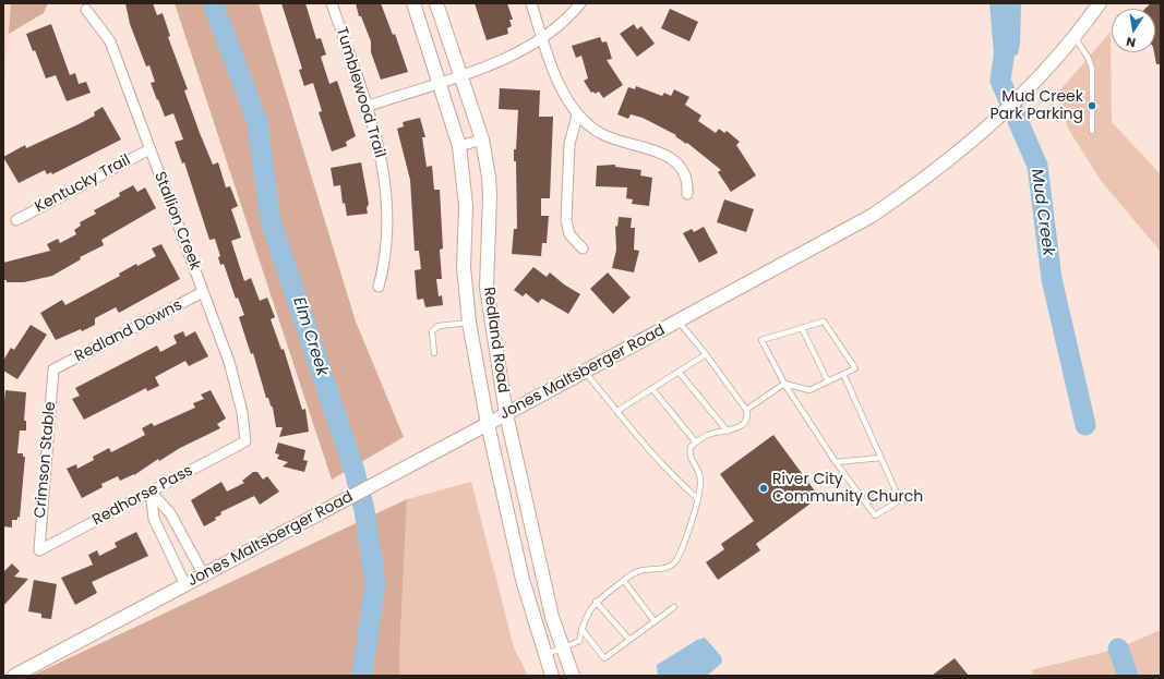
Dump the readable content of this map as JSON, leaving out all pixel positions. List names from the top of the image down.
{
  "streets": {
    "main road": ["Redland Road", "Jones Maltsberger Road"],
    "street": [
      "Tumblewood Trail",
      "Kentucky Trail",
      "Stallion Creek",
      "Redland Downs",
      "Crimson Stable",
      "Redhorse Pass"
    ]
  },
  "crossings": [
    ["Kentucky Trail", "Stallion Creek"],
    ["Stallion Creek", "Redland Downs"],
    ["Stallion Creek", "Redhorse Pass"],
    ["Redland Downs", "Crimson Stable"],
    ["Redland Road", "Jones Maltsberger Road"],
    ["Crimson Stable", "Redhorse Pass"]
  ],
  "water": ["Mud Creek", "Elm Creek"],
  "places": ["Mud Creek Park Parking", "River City Community Church"],
  "north": "bottom"
}
